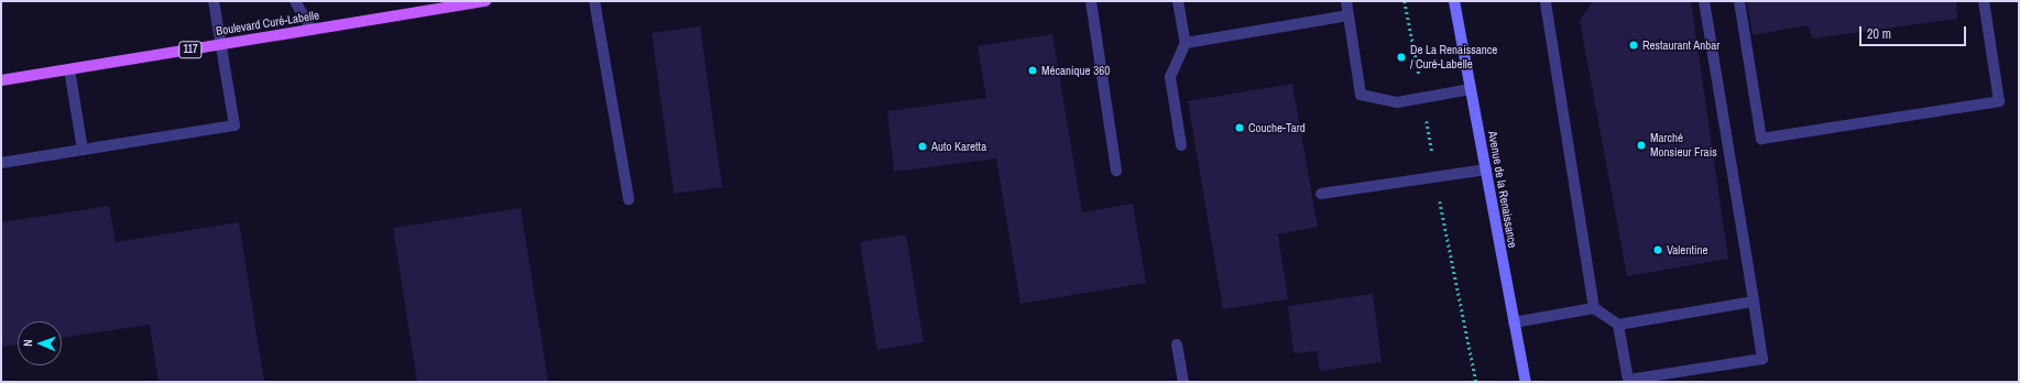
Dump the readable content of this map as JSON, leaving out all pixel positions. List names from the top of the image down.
{
  "streets": {
    "main road": ["Boulevard Curé-Labelle", "117"],
    "street": ["Avenue de la Renaissance"]
  },
  "places": [
    "Restaurant Anbar",
    "De La Renaissance / Curé-Labelle",
    "Mécanique 360",
    "Couche-Tard",
    "Marché Monsieur Frais",
    "Auto Karetta",
    "Valentine"
  ],
  "scale_bar": "20 m",
  "north": "left"
}
